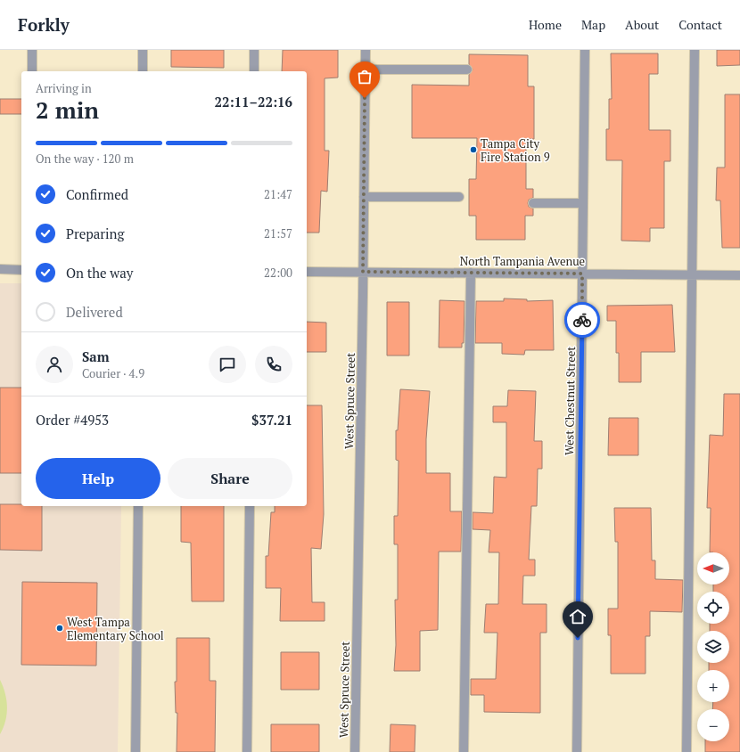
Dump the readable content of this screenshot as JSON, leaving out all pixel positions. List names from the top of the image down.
{
  "streets": {
    "street": ["North Tampania Avenue", "West Spruce Street", "West Chestnut Street"]
  },
  "crossings": [
    ["North Tampania Avenue", "West Spruce Street"],
    ["North Tampania Avenue", "West Chestnut Street"]
  ],
  "places": ["Tampa City Fire Station 9", "West Tampa Elementary School"],
  "north": "left",
  "page": {
    "header": "Forkly",
    "nav": [
      "Home",
      "Map",
      "About",
      "Contact"
    ],
    "heading": ["2 min", "Arriving in", "22:11–22:16"],
    "panel": [
      "Sam",
      "Courier · 4.9",
      "Order #4953",
      "$37.21"
    ],
    "bar": "On the way · 120 m",
    "list": [
      ["Confirmed", "21:47"],
      ["Preparing", "21:57"],
      ["On the way", "22:00"],
      "Delivered"
    ],
    "buttons": ["Help", "Share"],
    "map_buttons": ["+", "−"]
  }
}
